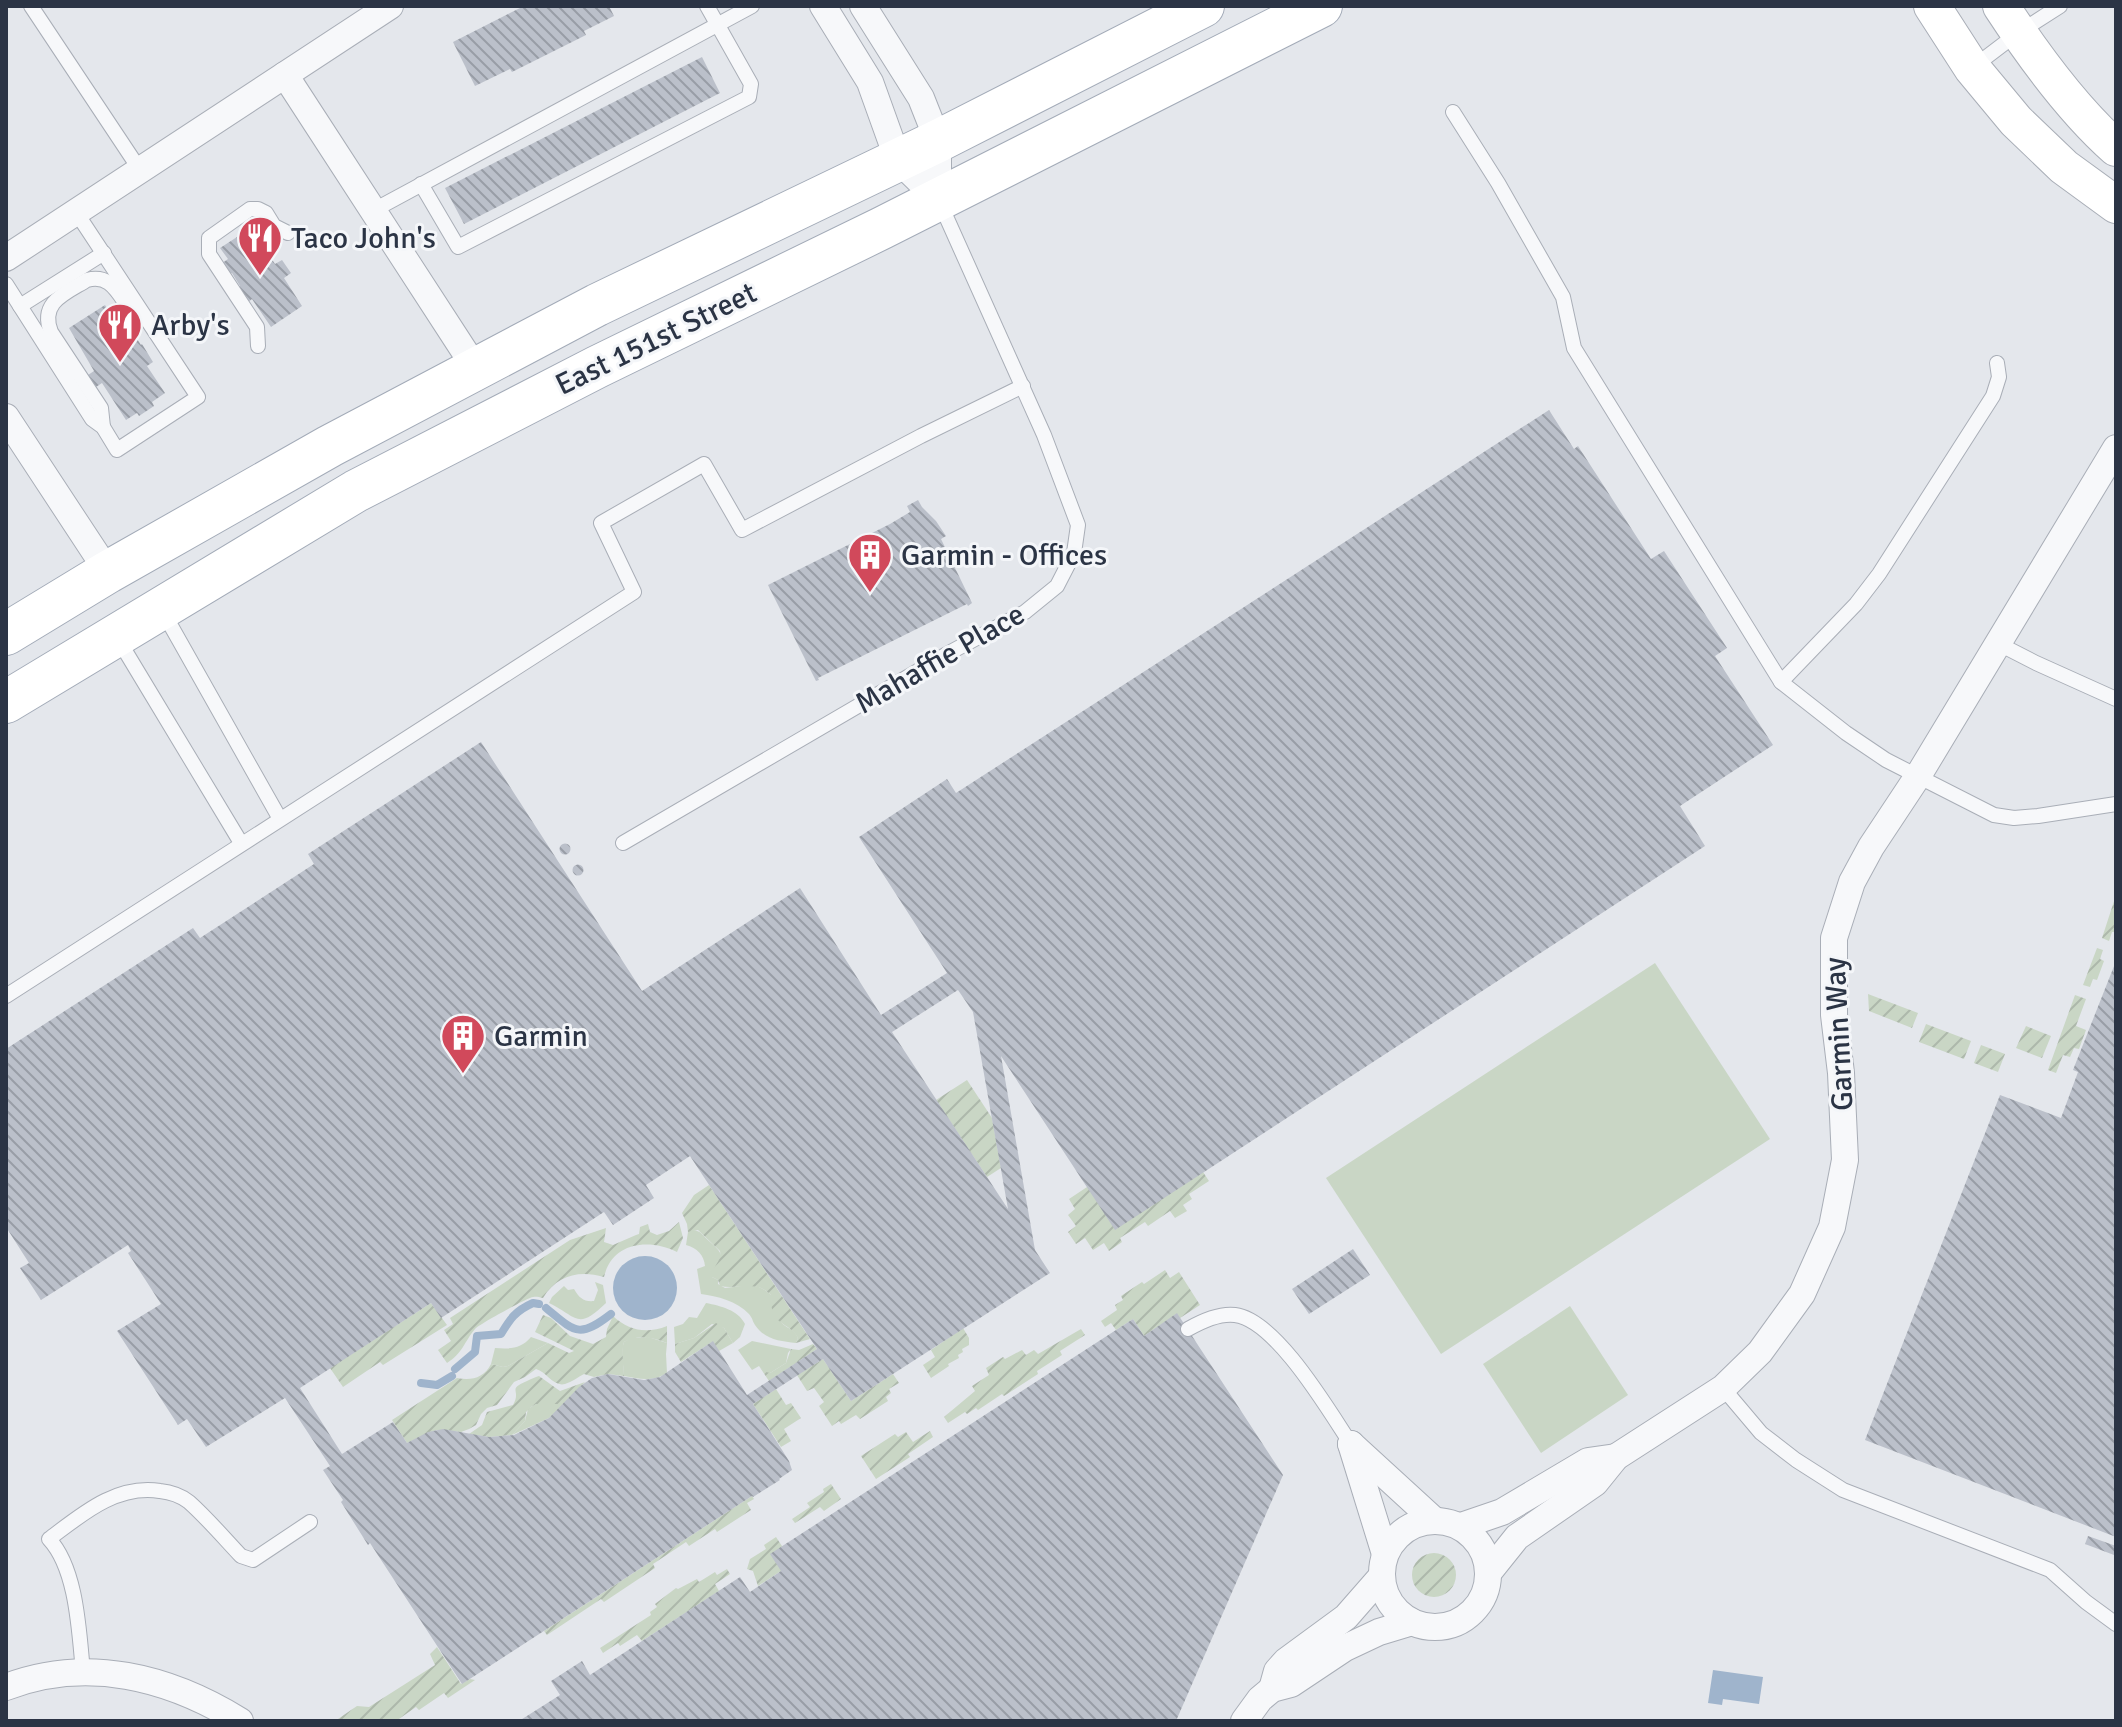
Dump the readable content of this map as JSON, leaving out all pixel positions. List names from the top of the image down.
{
  "streets": {
    "main road": ["East 151st Street"],
    "street": ["Garmin Way"],
    "lane": ["Mahaffie Place"]
  },
  "crossings": [
    ["East 151st Street", "Mahaffie Place"]
  ],
  "places": {
    "restaurant": ["Taco John's", "Arby's"],
    "building": ["Garmin - Offices", "Garmin"]
  }
}
